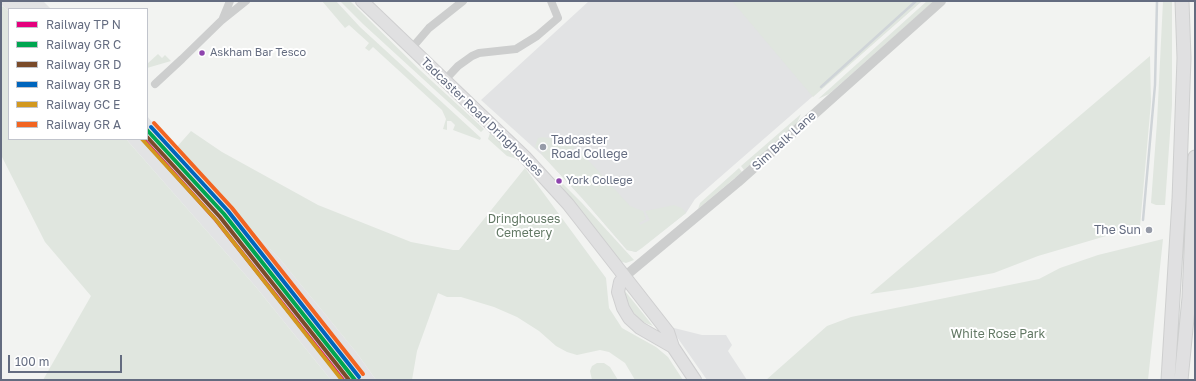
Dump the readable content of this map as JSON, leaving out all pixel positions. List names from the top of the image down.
{
  "streets": {
    "main road": ["Tadcaster Road Dringhouses"],
    "street": ["Sim Balk Lane"]
  },
  "crossings": [
    ["Tadcaster Road Dringhouses", "Sim Balk Lane"]
  ],
  "parks": ["Dringhouses Cemetery", "White Rose Park"],
  "places": [
    "Askham Bar Tesco",
    "Tadcaster Road College",
    "York College",
    "The Sun"
  ],
  "legend": [
    "Railway TP N",
    "Railway GR C",
    "Railway GR D",
    "Railway GR B",
    "Railway GC E",
    "Railway GR A"
  ],
  "scale_bar": "100 m"
}
